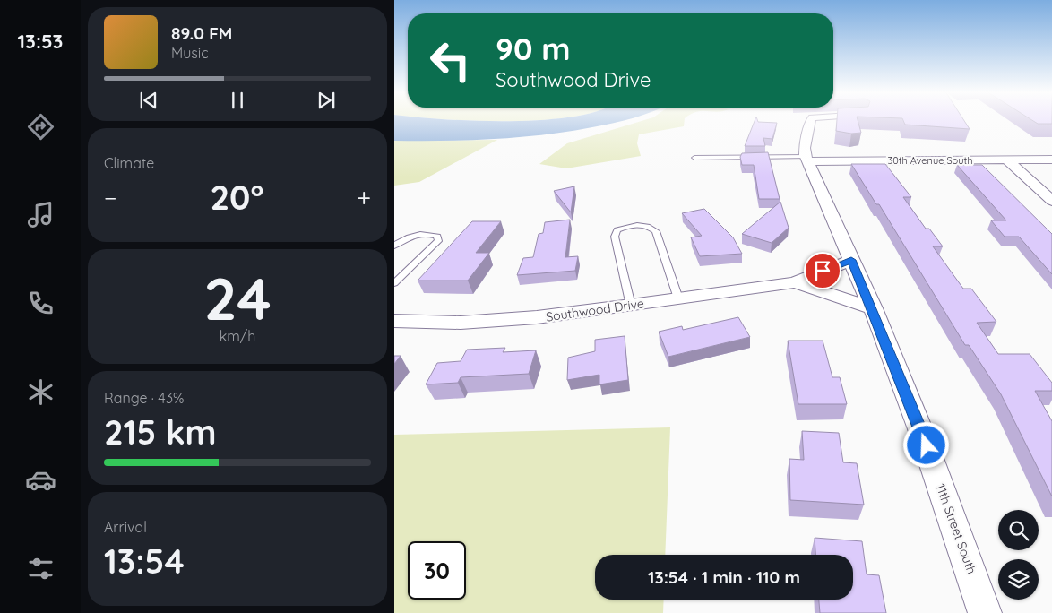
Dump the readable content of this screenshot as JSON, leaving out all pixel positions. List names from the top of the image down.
{
  "streets": {
    "street": ["30th Avenue South", "Southwood Drive", "11th Street South"]
  },
  "crossings": [
    ["30th Avenue South", "11th Street South"],
    ["Southwood Drive", "11th Street South"]
  ],
  "page": {
    "tabs": "13:53",
    "turn": ["90 m", "Southwood Drive"],
    "song": ["89.0 FM", "Music"],
    "tile": [
      "Climate",
      ["24", "km/h"],
      ["Range · 43%", "215 km"],
      ["Arrival", "13:54"]
    ],
    "heat": ["−", "20°", "+"],
    "limit": "30",
    "trip": "13:54 · 1 min · 110 m"
  }
}
